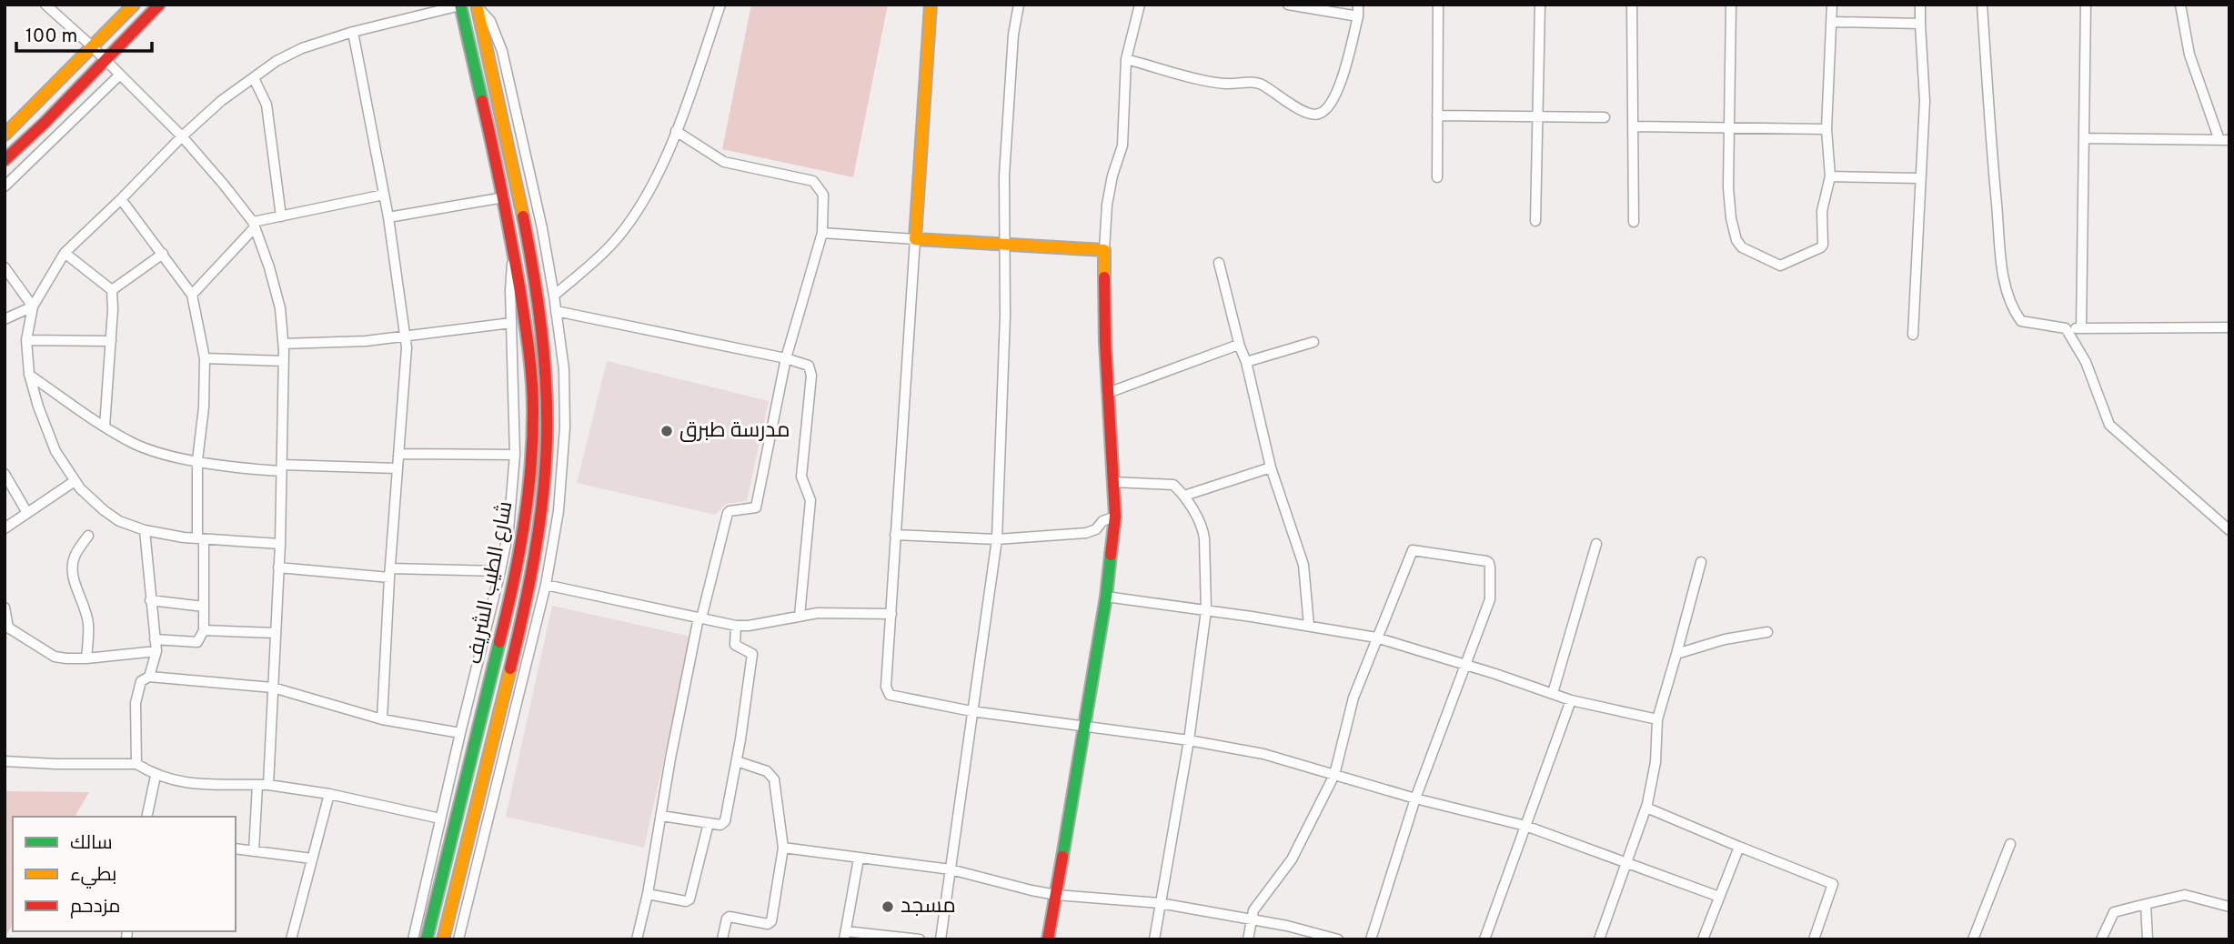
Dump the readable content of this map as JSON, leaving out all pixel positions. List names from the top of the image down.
{
  "streets": {
    "main road": ["شارع الطيب الشريف"]
  },
  "places": ["مدرسة طبرق", "مسجد"],
  "legend": ["سالك", "بطيء", "مزدحم"],
  "scale_bar": "100 m"
}
